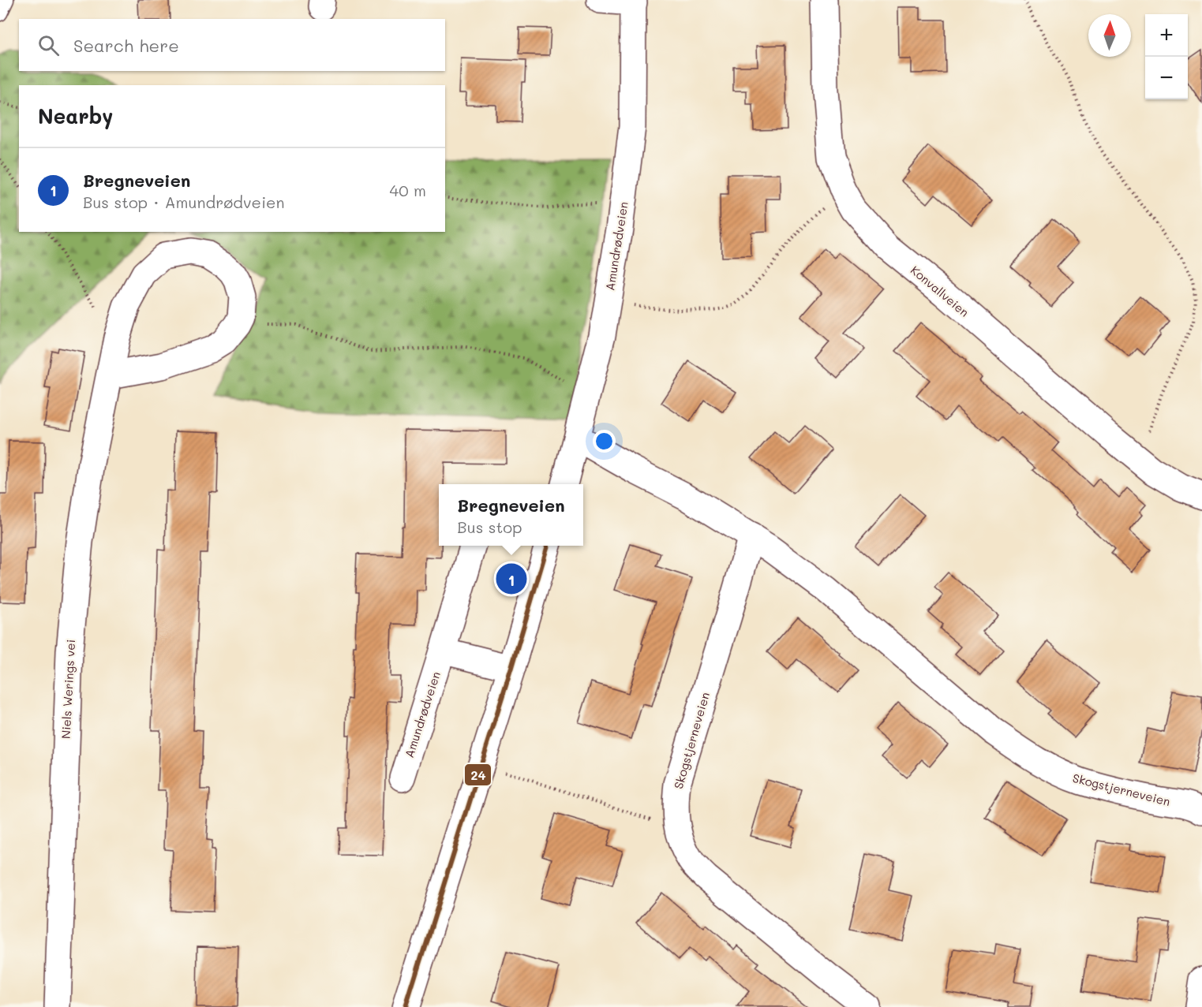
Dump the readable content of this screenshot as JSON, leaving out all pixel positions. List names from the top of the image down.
{
  "streets": {
    "street": [
      "Amundrødveien",
      "Konvallveien",
      "Niels Werings vei",
      "Skogstjerneveien"
    ]
  },
  "crossings": [
    ["Amundrødveien", "Skogstjerneveien"]
  ],
  "lines": ["transit line 24"],
  "north": "top",
  "page": {
    "map_buttons": ["+", "−"],
    "search": "Search here",
    "heading": "Nearby",
    "list": [
      {
        "mark": "1",
        "name": "Bregneveien",
        "note": "Bus stop · Amundrødveien",
        "value": "40 m"
      }
    ],
    "popup": ["Bregneveien", "Bus stop"],
    "pins": "1"
  }
}
